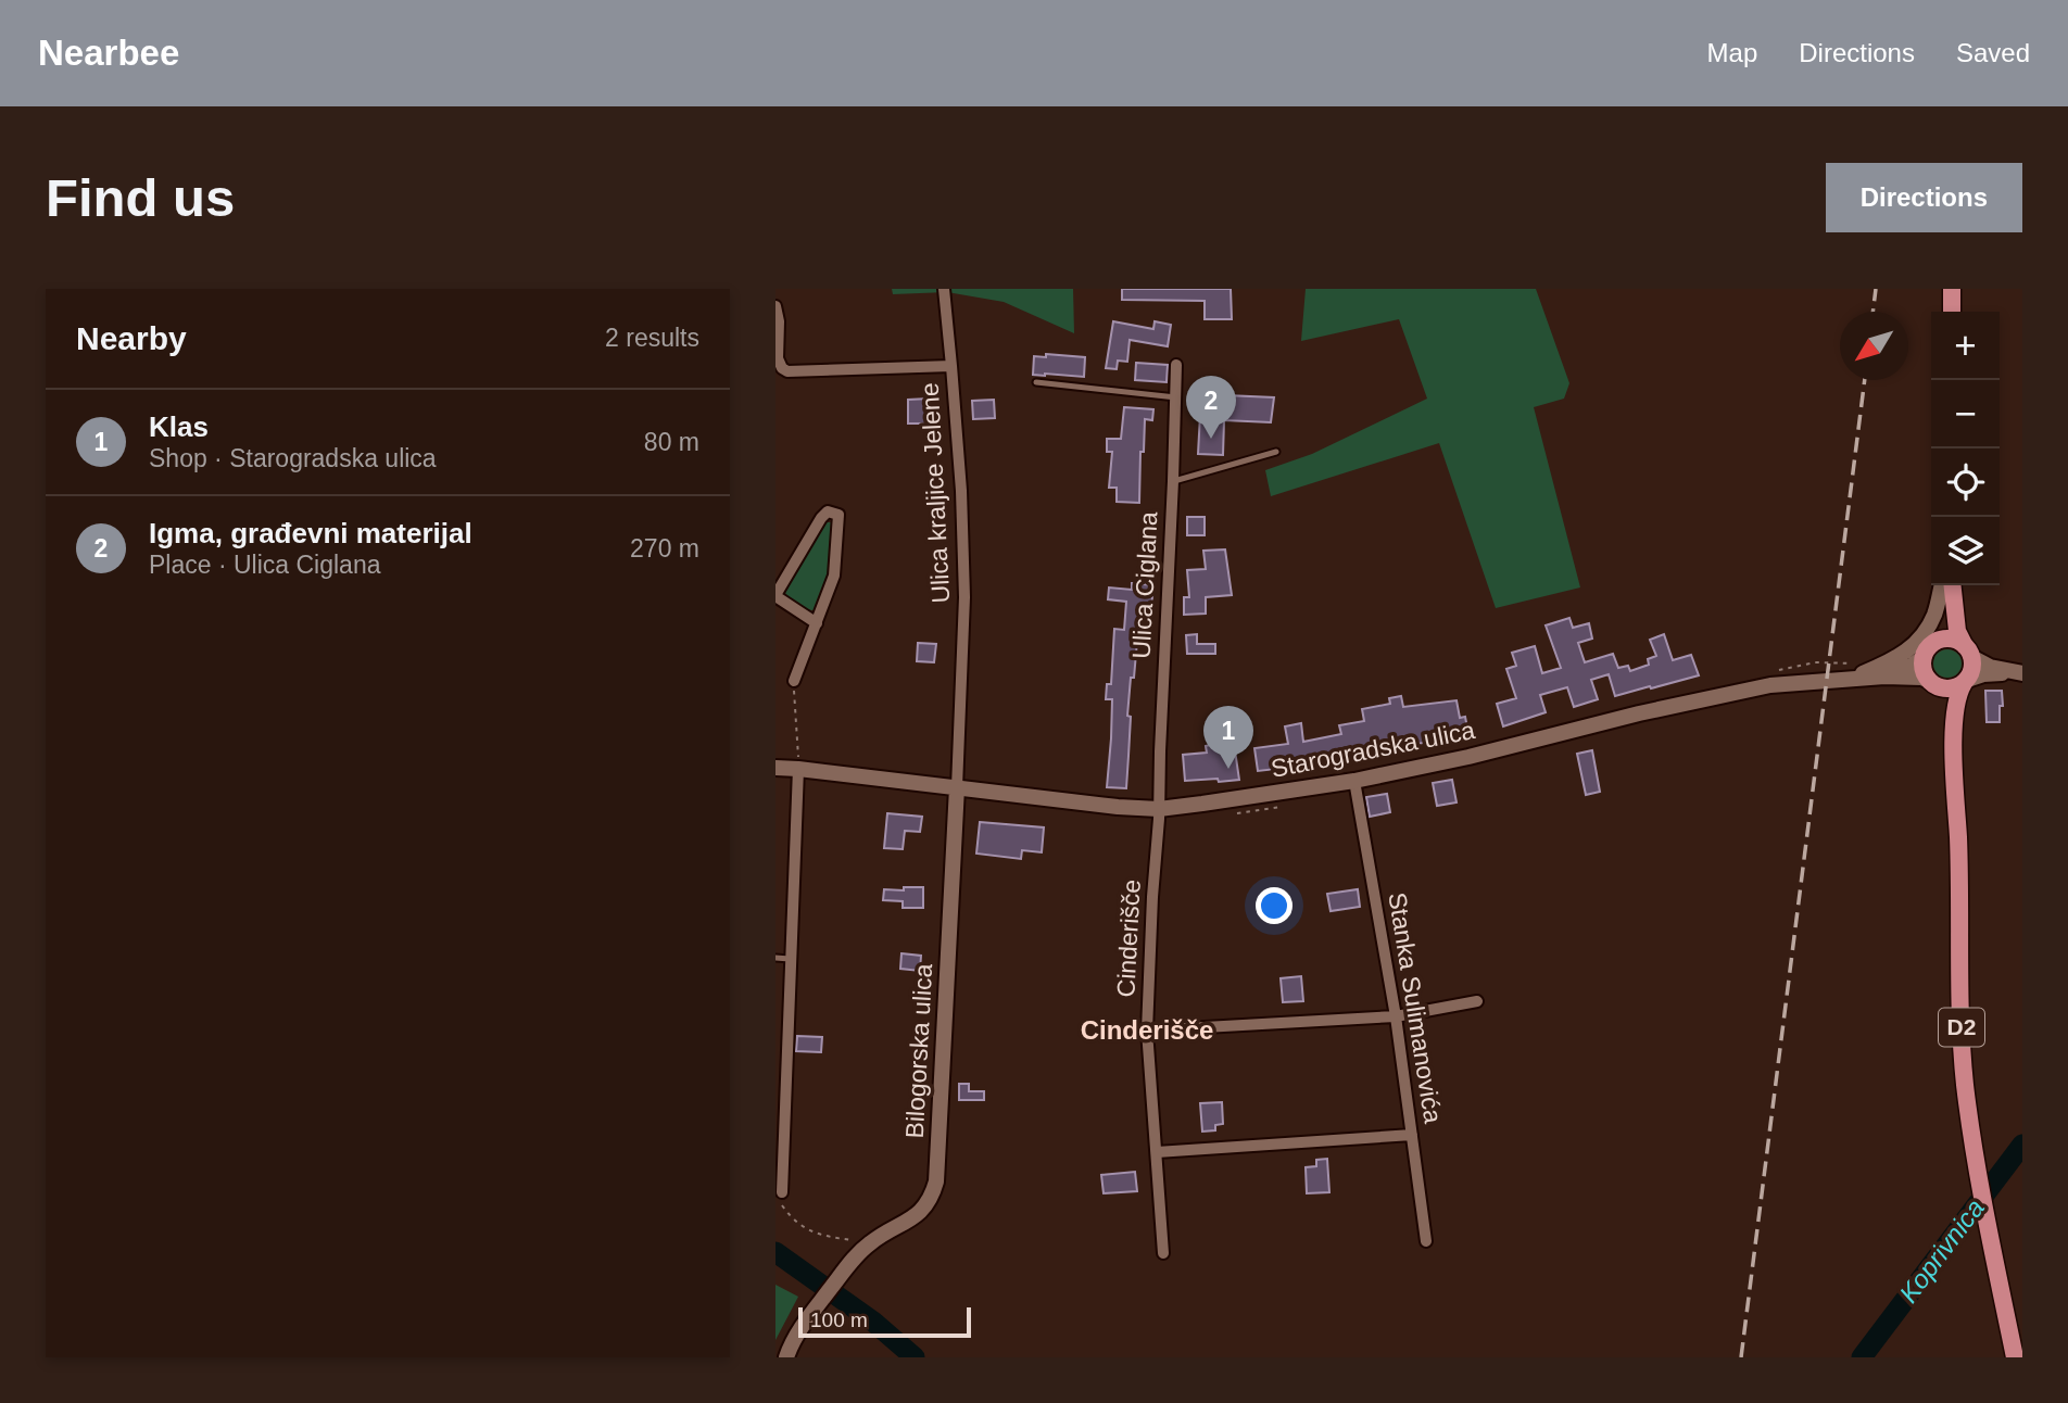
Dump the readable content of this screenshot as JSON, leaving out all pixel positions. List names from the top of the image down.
{
  "streets": {
    "main road": ["Starogradska ulica", "D2", "Bilogorska ulica"],
    "street": [
      "Ulica kraljice Jelene",
      "Ulica Ciglana",
      "Cinderišče",
      "Stanka Sulimanovića"
    ]
  },
  "crossings": [
    ["Ulica kraljice Jelene", "Starogradska ulica"],
    ["Ulica kraljice Jelene", "Bilogorska ulica"],
    ["Ulica Ciglana", "Starogradska ulica"],
    ["Ulica Ciglana", "Cinderišče"],
    ["Starogradska ulica", "Cinderišče"],
    ["Starogradska ulica", "Stanka Sulimanovića"],
    ["Starogradska ulica", "D2"],
    ["Starogradska ulica", "Bilogorska ulica"]
  ],
  "districts": ["Cinderišče"],
  "water": ["Koprivnica"],
  "scale_bar": "100 m",
  "north": "bottom left",
  "page": {
    "header": "Nearbee",
    "nav": ["Map", "Directions", "Saved"],
    "buttons": "Directions",
    "title": "Find us",
    "heading": ["Nearby", "2 results"],
    "map_buttons": ["+", "−"],
    "pins": ["2", "1"],
    "list": [
      {
        "mark": "1",
        "name": "Klas",
        "note": "Shop · Starogradska ulica",
        "value": "80 m"
      },
      {
        "mark": "2",
        "name": "Igma, građevni materijal",
        "note": "Place · Ulica Ciglana",
        "value": "270 m"
      }
    ],
    "scale": "100 m"
  }
}
